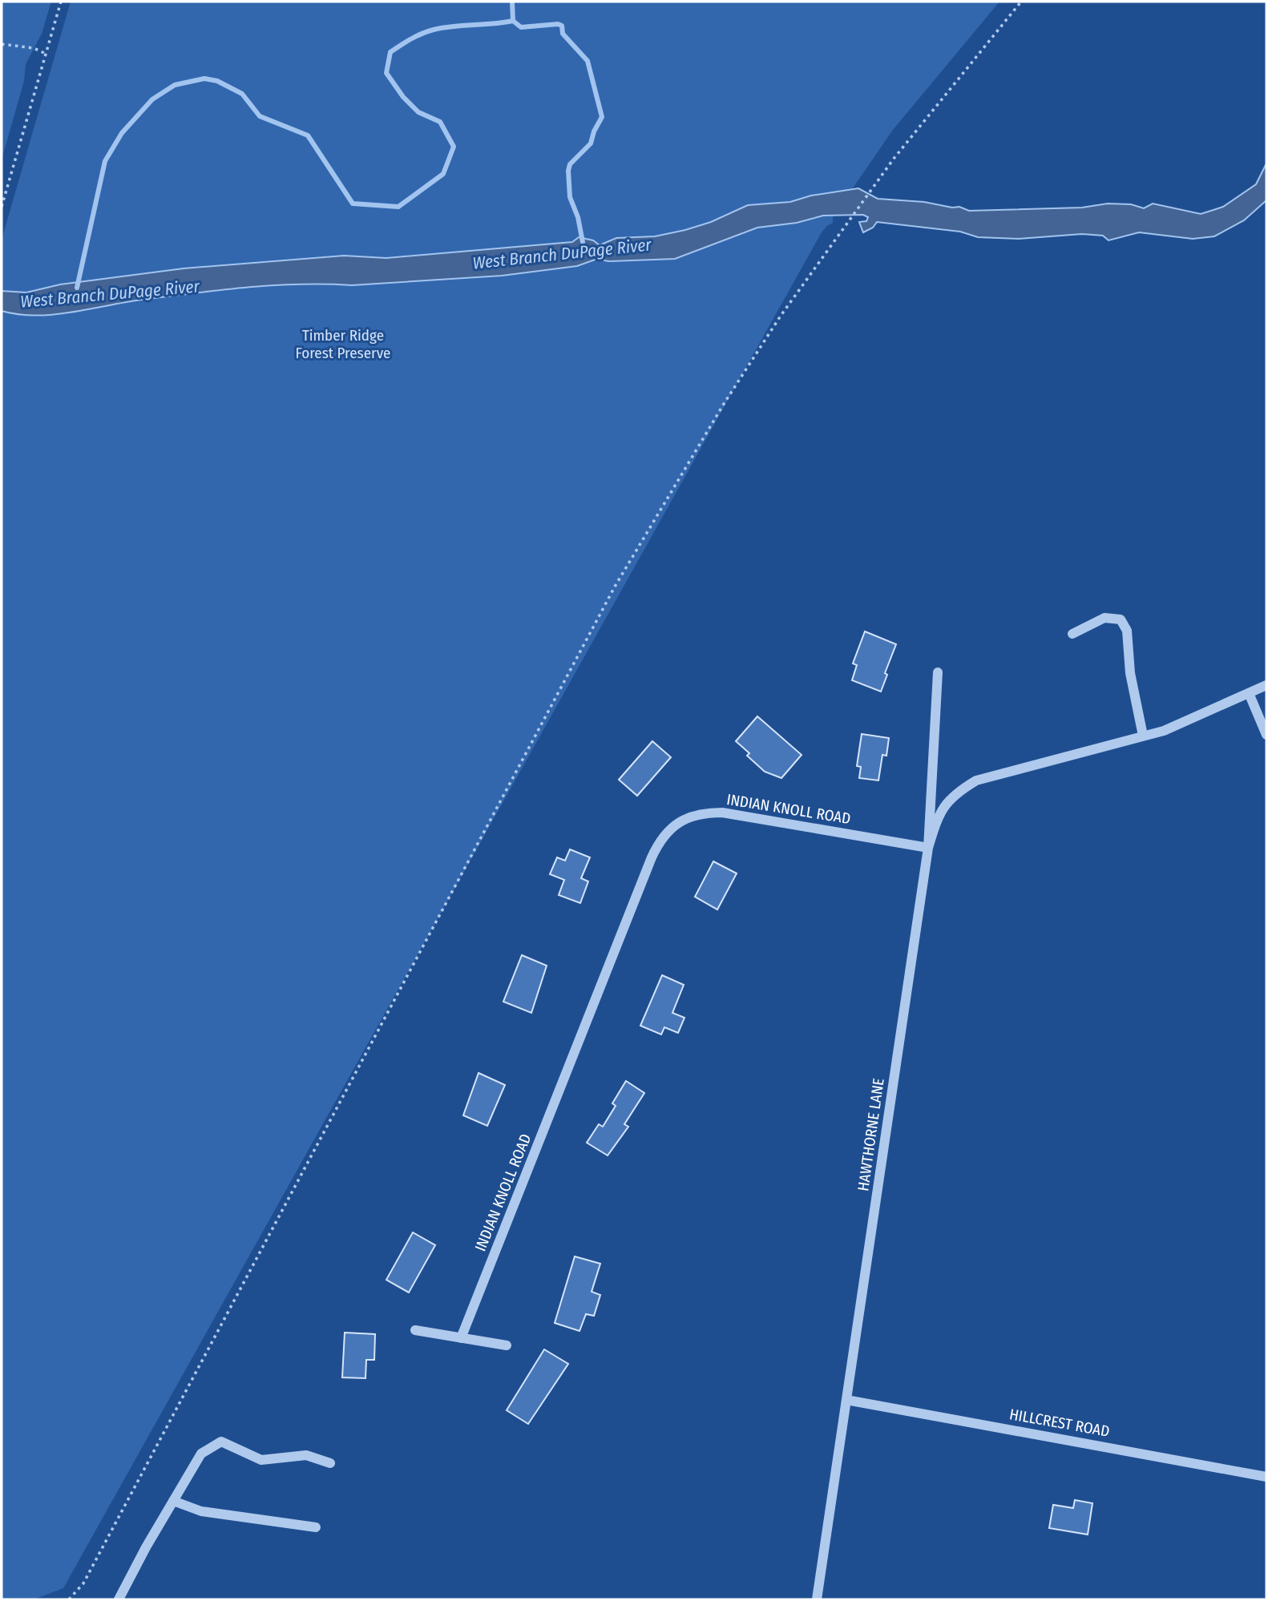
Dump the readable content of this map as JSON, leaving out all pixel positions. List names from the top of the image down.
{
  "streets": {
    "street": ["INDIAN KNOLL ROAD", "HAWTHORNE LANE", "HILLCREST ROAD"]
  },
  "crossings": [
    ["INDIAN KNOLL ROAD", "HAWTHORNE LANE"],
    ["HAWTHORNE LANE", "HILLCREST ROAD"]
  ],
  "water": ["West Branch DuPage River"],
  "parks": ["Timber Ridge Forest Preserve"]
}
